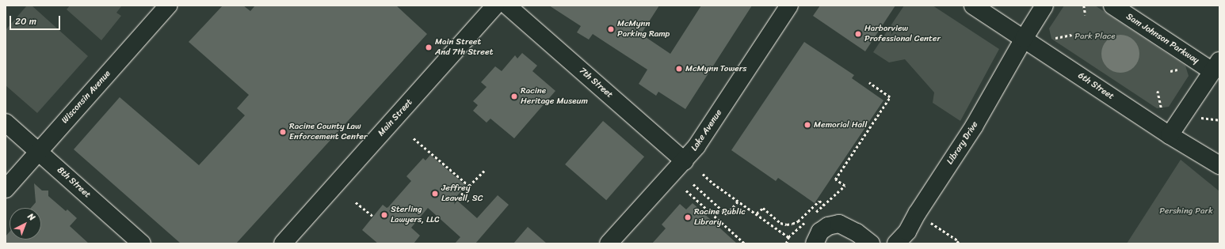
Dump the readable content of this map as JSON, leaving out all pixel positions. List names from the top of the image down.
{
  "streets": {
    "street": [
      "Sam Johnson Parkway",
      "7th Street",
      "6th Street",
      "Wisconsin Avenue",
      "Main Street",
      "Lake Avenue",
      "Library Drive",
      "8th Street"
    ]
  },
  "crossings": [
    ["7th Street", "Lake Avenue"],
    ["6th Street", "Library Drive"],
    ["Wisconsin Avenue", "8th Street"]
  ],
  "parks": ["Park Place", "Pershing Park"],
  "places": [
    "McMynn Parking Ramp",
    "Harborview Professional Center",
    "Main Street And 7th Street",
    "McMynn Towers",
    "Racine Heritage Museum",
    "Memorial Hall",
    "Racine County Law Enforcement Center",
    "Jeffrey Leavell, SC",
    "Sterling Lawyers, LLC",
    "Racine Public Library"
  ],
  "scale_bar": "20 m",
  "north": "top right"
}
